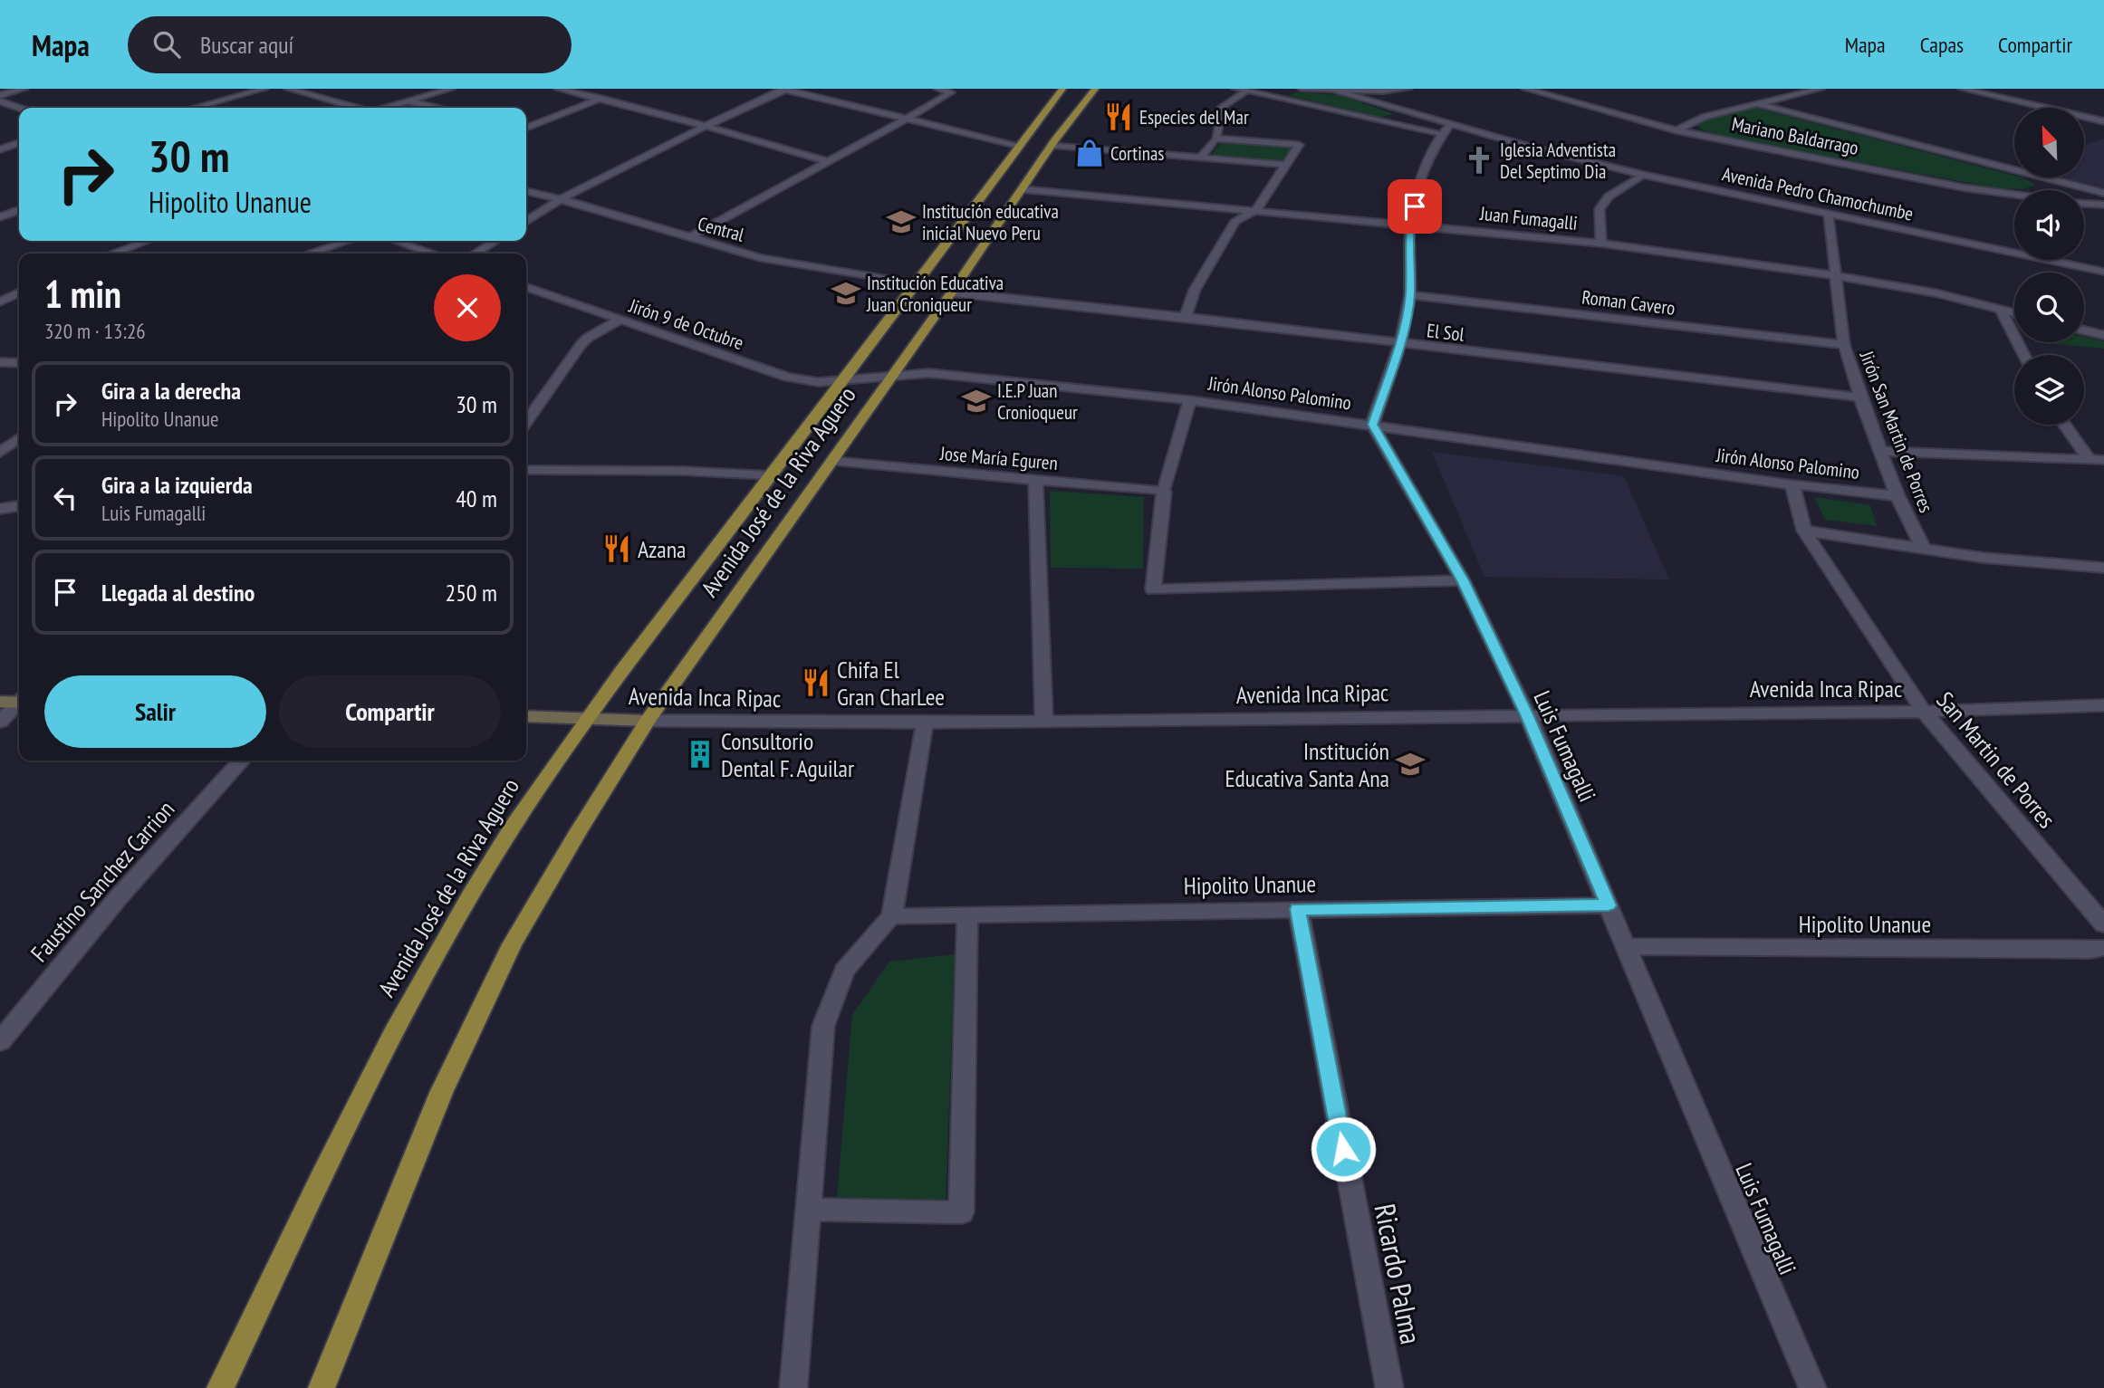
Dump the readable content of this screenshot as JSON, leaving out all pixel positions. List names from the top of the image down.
{
  "streets": {
    "main road": ["Avenida José de la Riva Aguero", "Avenida Inca Ripac"],
    "street": [
      "Mariano Baldarrago",
      "Avenida Pedro Chamochumbe",
      "Juan Fumagalli",
      "Central",
      "Roman Cavero",
      "Jirón 9 de Octubre",
      "El Sol",
      "Jirón Alonso Palomino",
      "Jirón San Martin de Porres",
      "Jose María Eguren",
      "Luis Fumagalli",
      "San Martin de Porres",
      "Faustino Sanchez Carrion",
      "Hipolito Unanue",
      "Ricardo Palma"
    ]
  },
  "crossings": [
    ["Avenida Pedro Chamochumbe", "Jirón San Martin de Porres"],
    ["Juan Fumagalli", "Jirón San Martin de Porres"],
    ["Juan Fumagalli", "Avenida José de la Riva Aguero"],
    ["Central", "Avenida José de la Riva Aguero"],
    ["Roman Cavero", "Jirón San Martin de Porres"],
    ["Jirón 9 de Octubre", "Jirón Alonso Palomino"],
    ["Jirón 9 de Octubre", "Avenida José de la Riva Aguero"],
    ["El Sol", "Jirón San Martin de Porres"],
    ["El Sol", "Avenida José de la Riva Aguero"],
    ["Jirón Alonso Palomino", "Jirón San Martin de Porres"],
    ["Jirón Alonso Palomino", "Avenida José de la Riva Aguero"],
    ["Jirón Alonso Palomino", "Luis Fumagalli"],
    ["Jirón Alonso Palomino", "San Martin de Porres"],
    ["Jose María Eguren", "Avenida José de la Riva Aguero"],
    ["Avenida José de la Riva Aguero", "Avenida Inca Ripac"],
    ["Avenida Inca Ripac", "Luis Fumagalli"],
    ["Avenida Inca Ripac", "San Martin de Porres"],
    ["Luis Fumagalli", "Hipolito Unanue"],
    ["Hipolito Unanue", "Ricardo Palma"]
  ],
  "places": {
    "restaurant": ["Especies del Mar", "Azana", "Chifa El Gran CharLee"],
    "shop": ["Cortinas"],
    "church": ["Iglesia Adventista Del Septimo Dia"],
    "school or university": [
      "Institución educativa inicial Nuevo Peru",
      "Institución Educativa Juan Croniqueur",
      "I.E.P Juan Cronioqueur",
      "Institución Educativa Santa Ana"
    ],
    "building": ["Consultorio Dental F. Aguilar"]
  },
  "north": "top left",
  "page": {
    "header": "Mapa",
    "search": "Buscar aquí",
    "nav": ["Mapa", "Capas", "Compartir"],
    "turn": ["30 m", "Hipolito Unanue"],
    "heading": ["1 min", "320 m · 13:26"],
    "list": [
      {
        "name": "Gira a la derecha",
        "note": "Hipolito Unanue",
        "value": "30 m"
      },
      {
        "name": "Gira a la izquierda",
        "note": "Luis Fumagalli",
        "value": "40 m"
      },
      {
        "name": "Llegada al destino",
        "value": "250 m"
      }
    ],
    "buttons": ["Salir", "Compartir"]
  }
}
